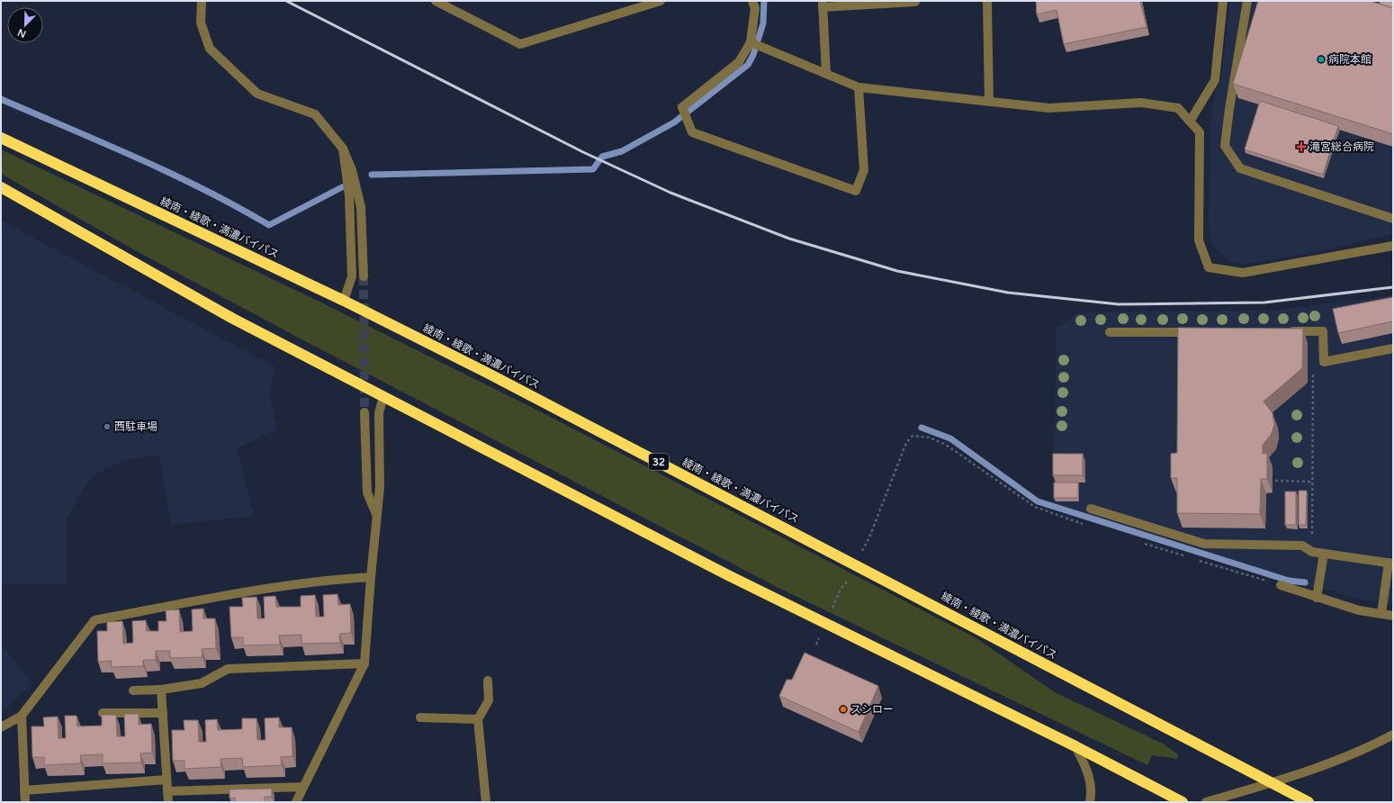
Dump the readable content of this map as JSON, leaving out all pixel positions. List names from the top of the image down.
{
  "streets": {
    "highway": ["綾南・綾歌・満濃バイパス", "32"]
  },
  "places": {
    "other": ["病院本館", "西駐車場", "スシロー"],
    "health": ["滝宮総合病院"]
  },
  "north": "bottom left"
}
